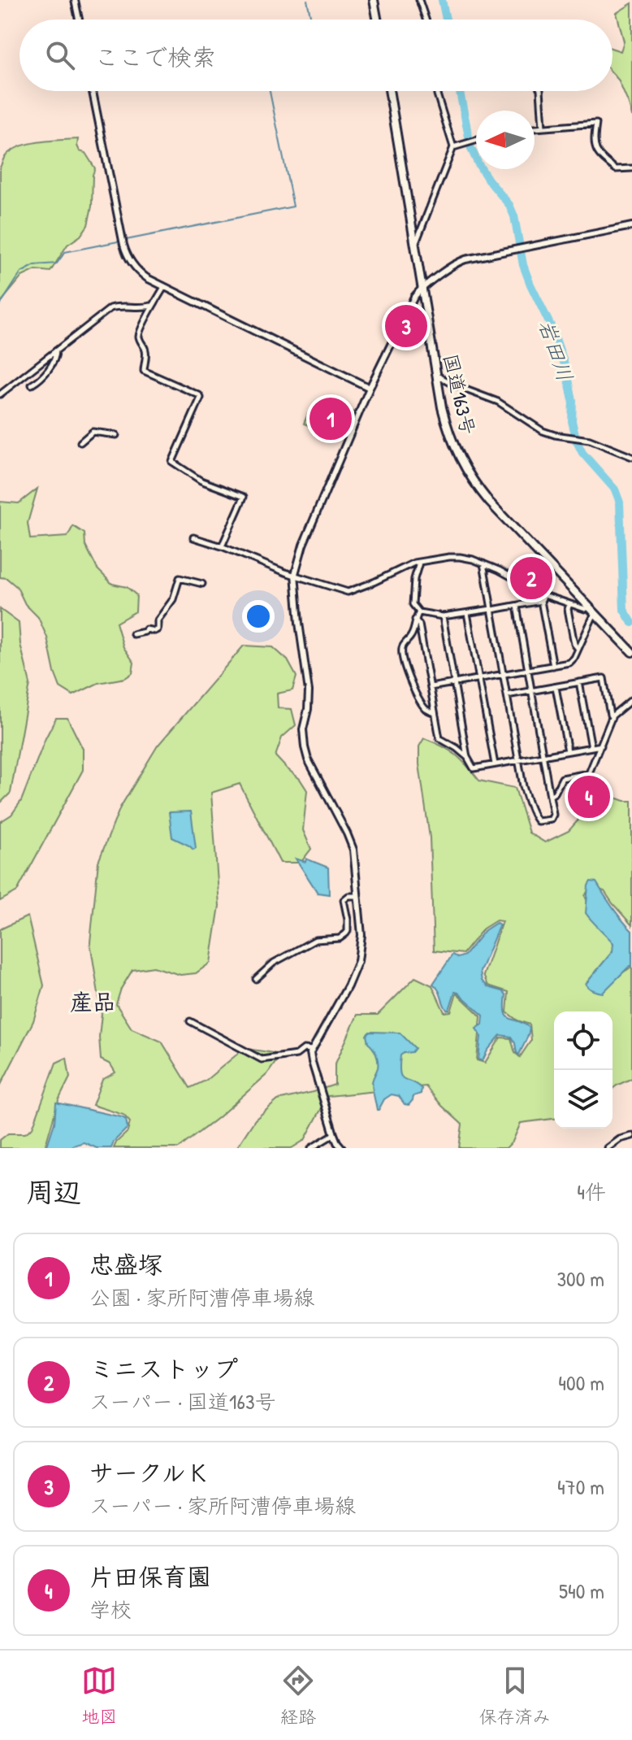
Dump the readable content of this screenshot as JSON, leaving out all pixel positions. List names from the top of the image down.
{
  "streets": {
    "highway": ["国道163号"]
  },
  "districts": ["産品"],
  "water": ["岩田川"],
  "north": "left",
  "page": {
    "search": "ここで検索",
    "pins": [
      "3",
      "1",
      "2",
      "4"
    ],
    "heading": ["周辺", "4件"],
    "list": [
      {
        "mark": "1",
        "name": "忠盛塚",
        "note": "公園 · 家所阿漕停車場線",
        "value": "300 m"
      },
      {
        "mark": "2",
        "name": "ミニストップ",
        "note": "スーパー · 国道163号",
        "value": "400 m"
      },
      {
        "mark": "3",
        "name": "サークルＫ",
        "note": "スーパー · 家所阿漕停車場線",
        "value": "470 m"
      },
      {
        "mark": "4",
        "name": "片田保育園",
        "note": "学校",
        "value": "540 m"
      }
    ],
    "nav": ["地図", "経路", "保存済み"]
  }
}
